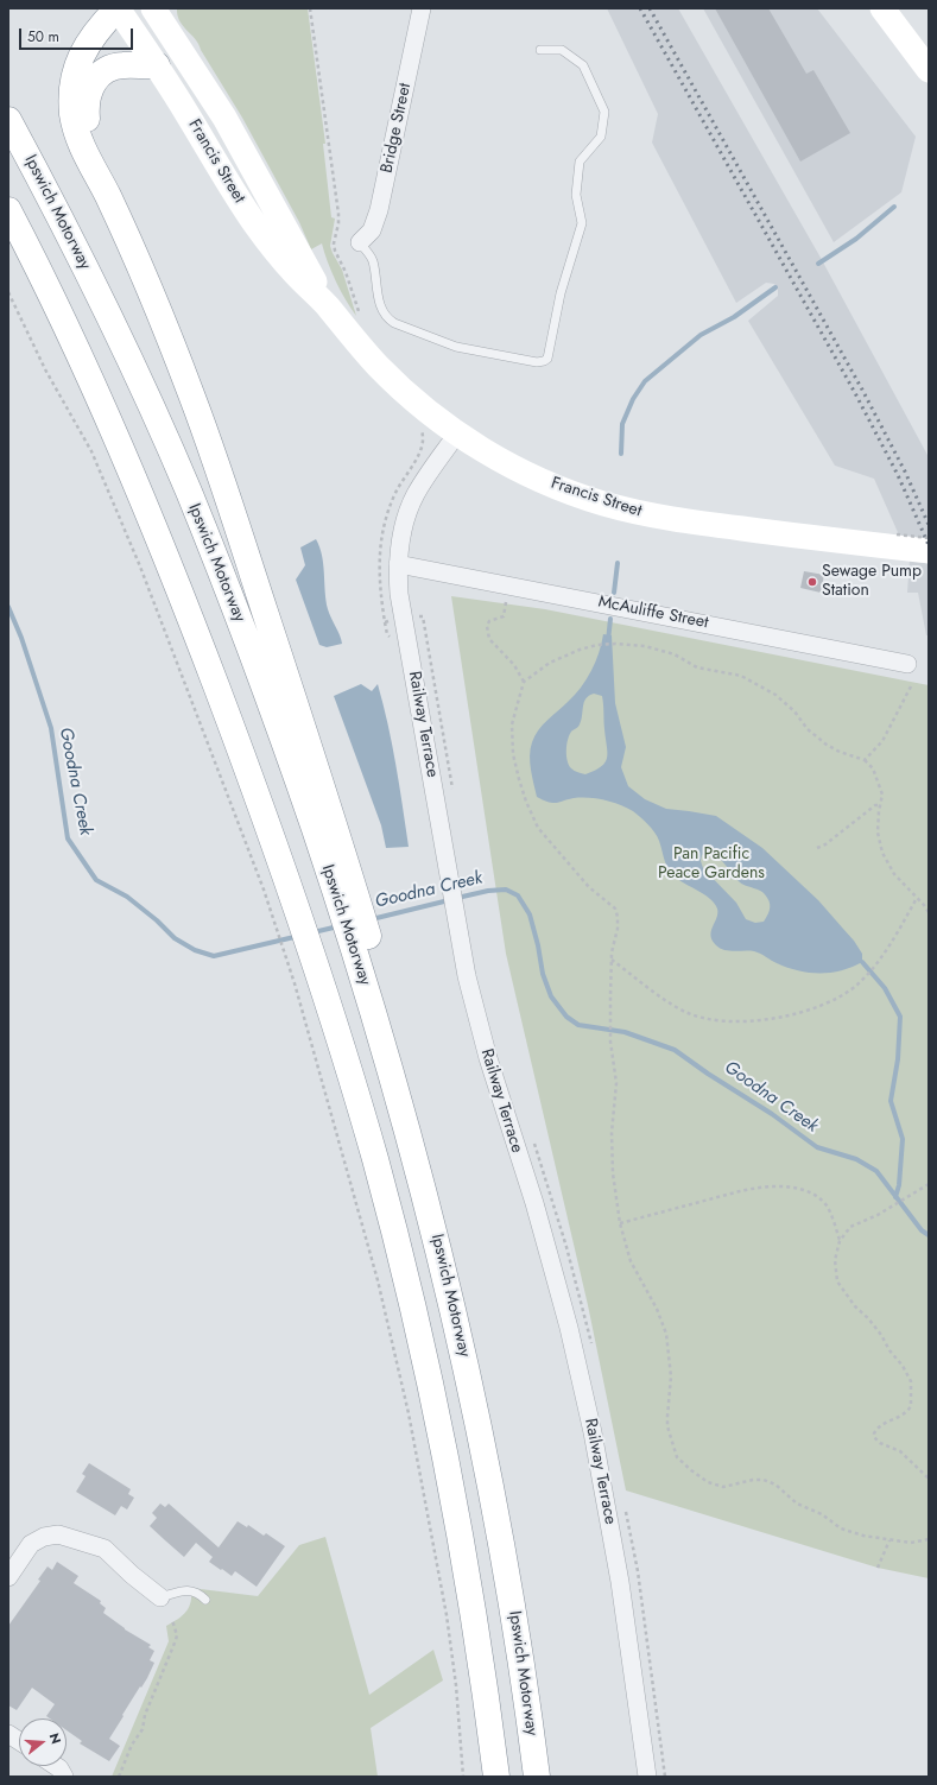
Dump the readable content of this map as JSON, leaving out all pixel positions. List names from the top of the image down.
{
  "streets": {
    "highway": ["Ipswich Motorway"],
    "main road": ["Francis Street"],
    "street": ["Bridge Street", "McAuliffe Street", "Railway Terrace"]
  },
  "crossings": [
    ["Francis Street", "Railway Terrace"],
    ["McAuliffe Street", "Railway Terrace"]
  ],
  "water": ["Goodna Creek"],
  "parks": ["Pan Pacific Peace Gardens"],
  "places": ["Sewage Pump Station"],
  "scale_bar": "50 m",
  "north": "right"
}
